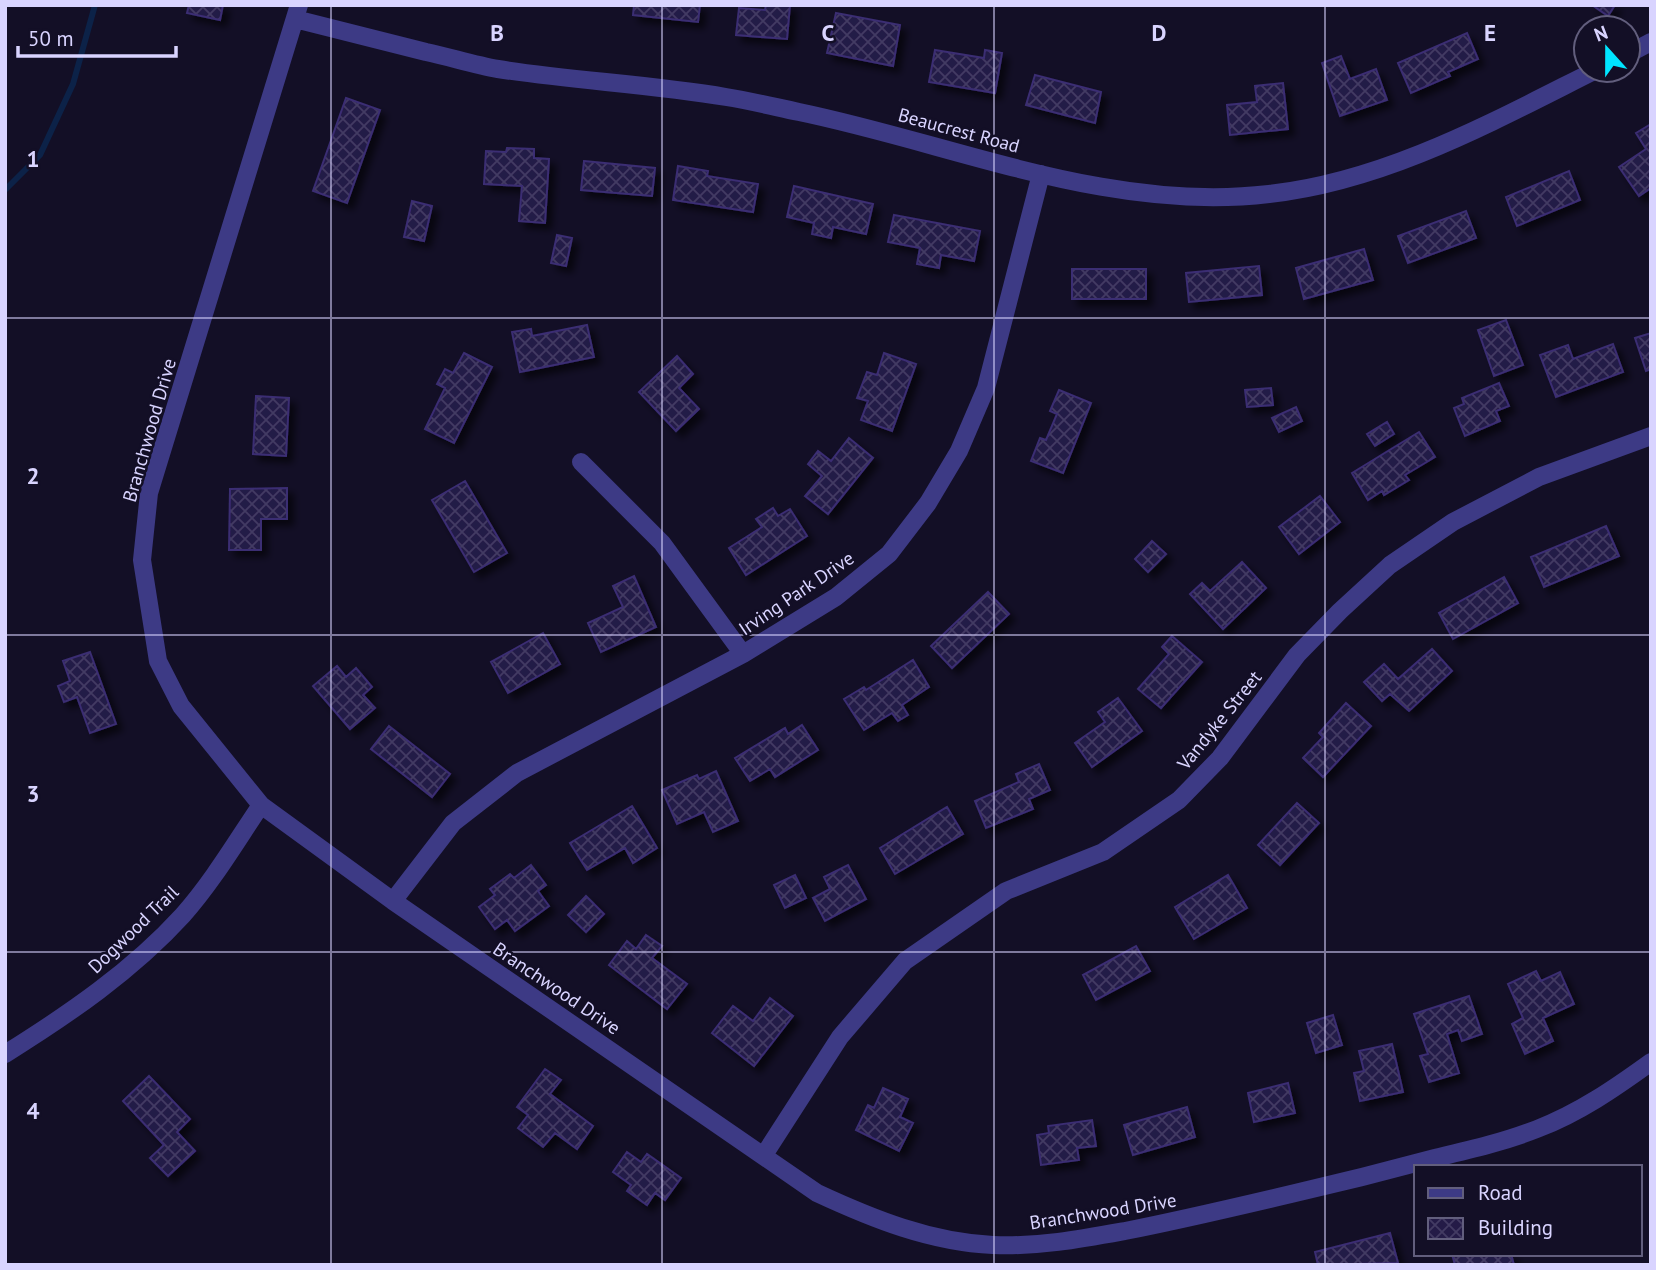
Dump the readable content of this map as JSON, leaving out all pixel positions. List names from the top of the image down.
{
  "streets": {
    "street": [
      "Beaucrest Road",
      "Branchwood Drive",
      "Irving Park Drive",
      "Vandyke Street",
      "Dogwood Trail"
    ]
  },
  "crossings": [
    ["Beaucrest Road", "Branchwood Drive"],
    ["Beaucrest Road", "Irving Park Drive"],
    ["Branchwood Drive", "Irving Park Drive"],
    ["Branchwood Drive", "Vandyke Street"],
    ["Branchwood Drive", "Dogwood Trail"]
  ],
  "legend": ["Road", "Building"],
  "scale_bar": "50 m",
  "north": "top",
  "grid": {
    "columns": [
      "B",
      "C",
      "D",
      "E"
    ],
    "rows": [
      "1",
      "2",
      "3",
      "4"
    ]
  }
}
